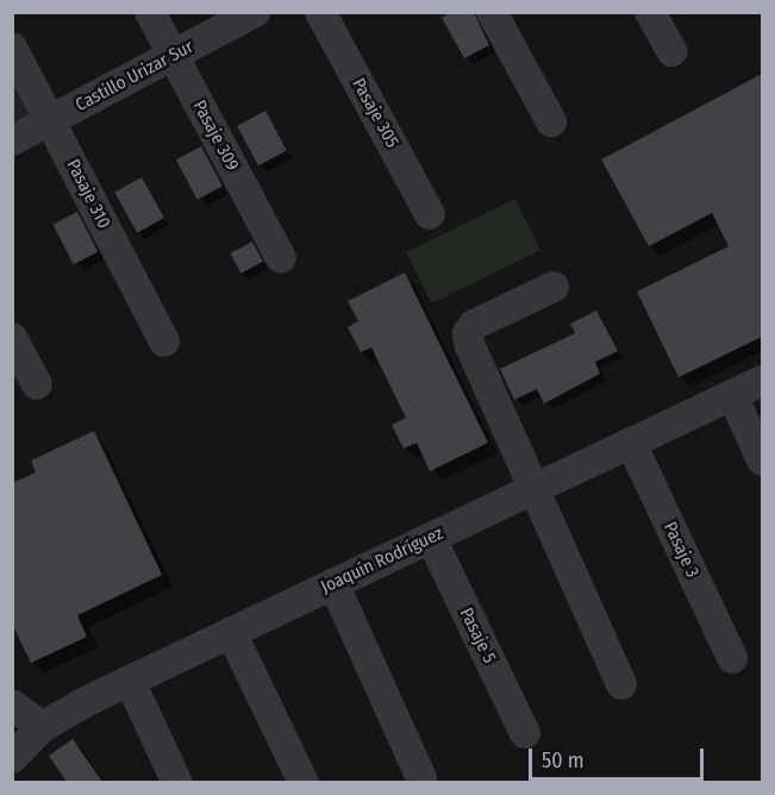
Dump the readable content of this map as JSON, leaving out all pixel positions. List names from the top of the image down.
{
  "streets": {
    "street": [
      "Castillo Urizar Sur",
      "Pasaje 305",
      "Pasaje 309",
      "Pasaje 310",
      "Pasaje 3",
      "Joaquín Rodríguez",
      "Pasaje 5"
    ]
  },
  "crossings": [
    ["Castillo Urizar Sur", "Pasaje 309"],
    ["Castillo Urizar Sur", "Pasaje 310"],
    ["Pasaje 3", "Joaquín Rodríguez"],
    ["Joaquín Rodríguez", "Pasaje 5"]
  ],
  "scale_bar": "50 m"
}
